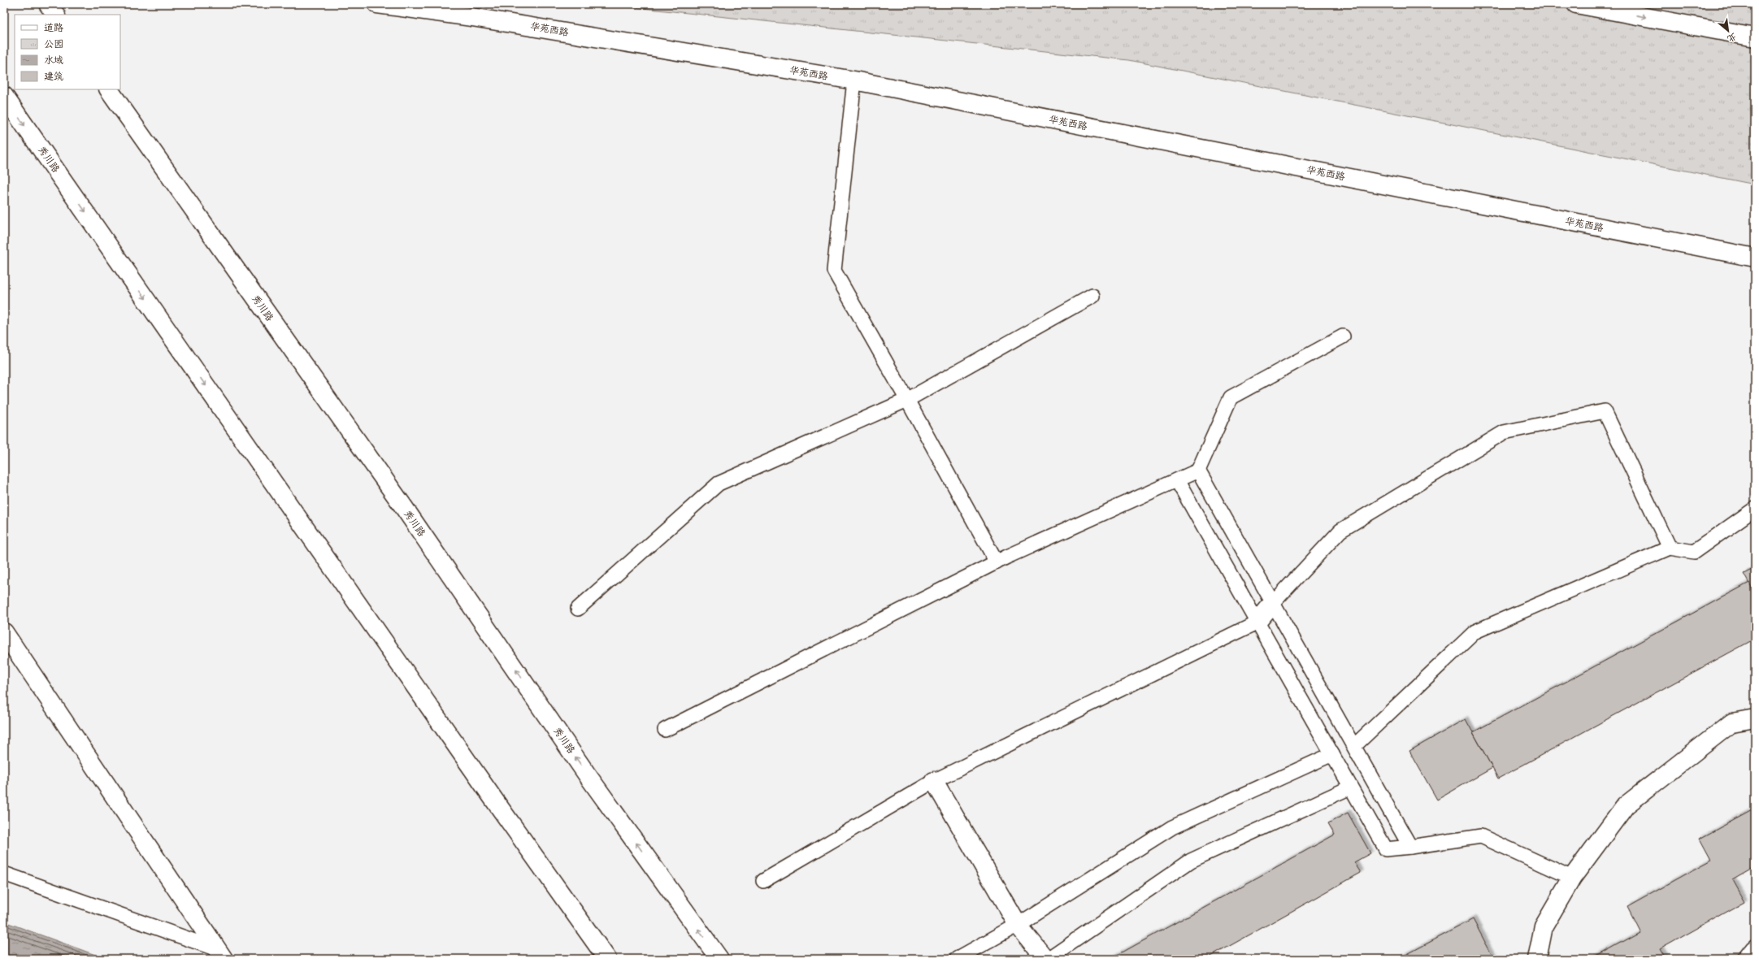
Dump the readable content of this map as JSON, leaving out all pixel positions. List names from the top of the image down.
{
  "streets": {
    "main road": ["华苑西路", "秀川路"]
  },
  "legend": [
    "道路",
    "公园",
    "水域",
    "建筑"
  ],
  "north": "bottom right"
}
